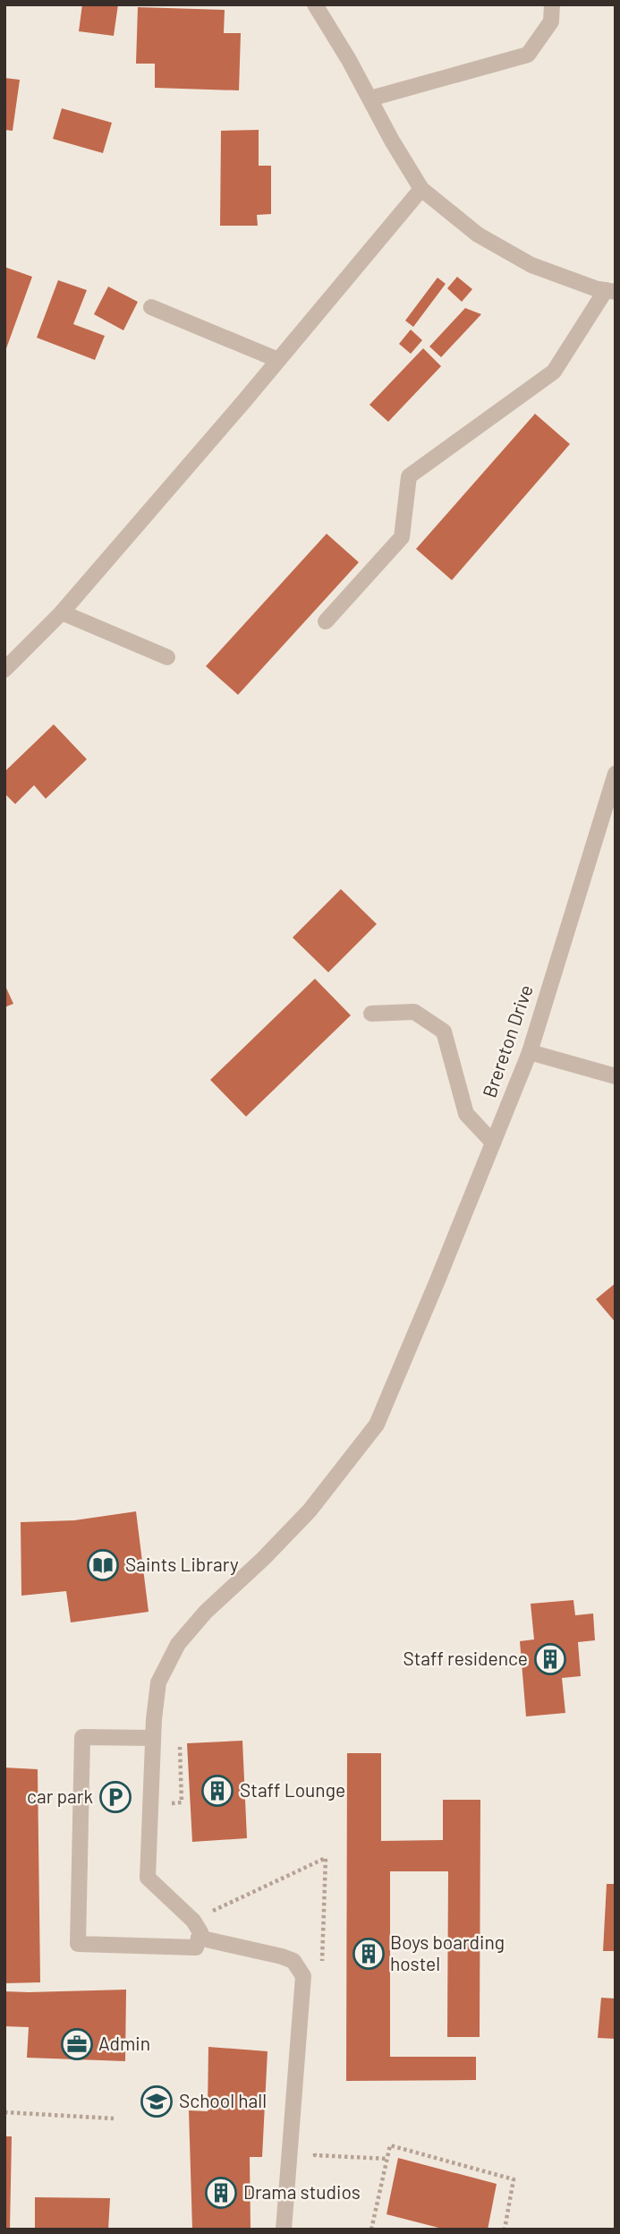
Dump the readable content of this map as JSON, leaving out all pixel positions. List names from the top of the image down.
{
  "streets": {
    "street": ["Brereton Drive"]
  },
  "places": {
    "library": ["Saints Library"],
    "building": [
      "Staff residence",
      "Staff Lounge",
      "Boys boarding hostel",
      "Drama studios"
    ],
    "parking": ["car park"],
    "office": ["Admin"],
    "school or university": ["School hall"]
  }
}
